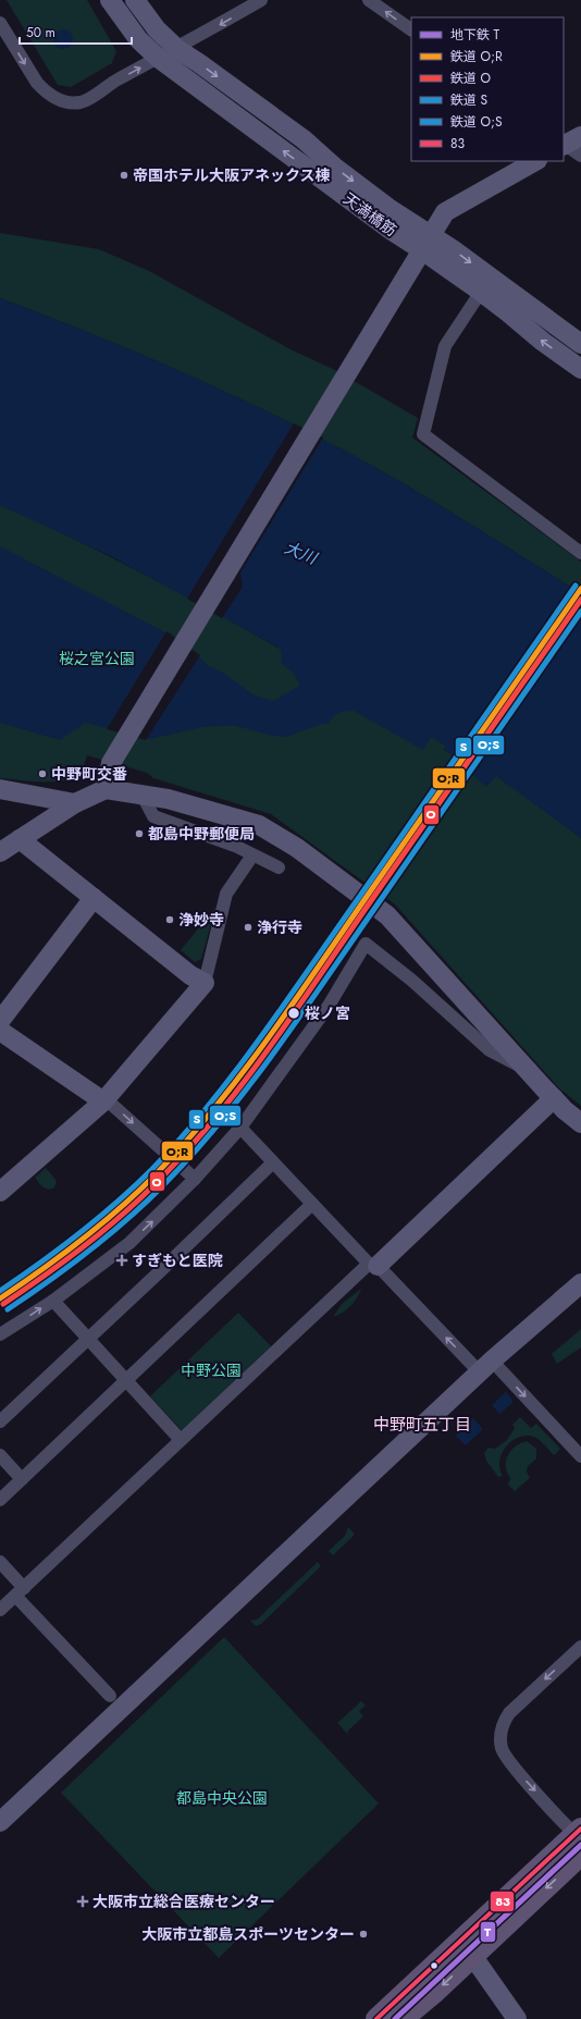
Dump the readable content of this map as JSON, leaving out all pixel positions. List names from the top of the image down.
{
  "streets": {
    "street": ["天満橋筋"]
  },
  "districts": ["中野町五丁目"],
  "water": ["大川"],
  "parks": ["桜之宮公園", "中野公園", "都島中央公園"],
  "places": {
    "other": [
      "帝国ホテル大阪アネックス棟",
      "中野町交番",
      "都島中野郵便局",
      "浄妙寺",
      "浄行寺",
      "桜ノ宮",
      "大阪市立都島スポーツセンター"
    ],
    "health": ["すぎもと医院", "大阪市立総合医療センター"]
  },
  "lines": [
    "rail line S",
    "rail line O;R",
    "rail line O",
    "rail line O;S",
    "transit line 83",
    "metro line T"
  ],
  "legend": [
    "地下鉄 T",
    "鉄道 O;R",
    "鉄道 O",
    "鉄道 S",
    "鉄道 O;S",
    "83"
  ],
  "scale_bar": "50 m"
}
